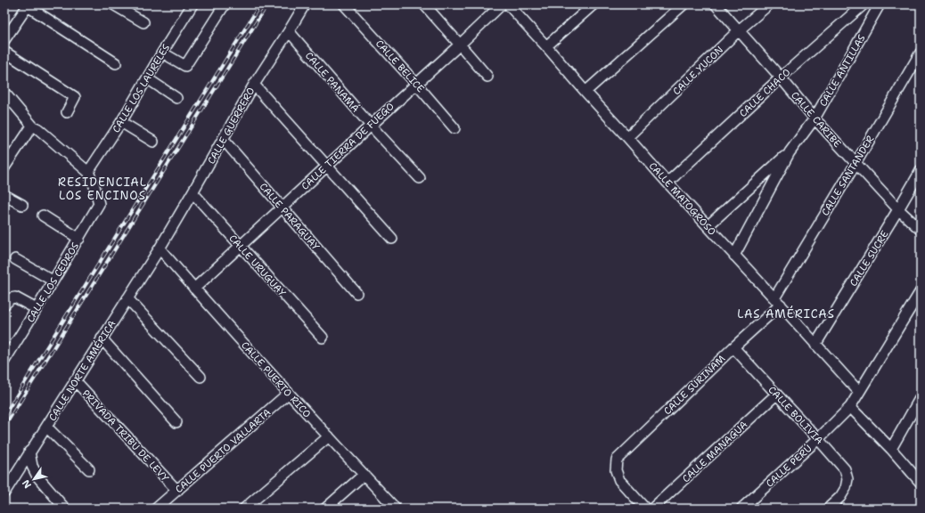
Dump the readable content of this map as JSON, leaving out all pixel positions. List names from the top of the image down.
{
  "streets": {
    "street": [
      "CALLE BELICE",
      "CALLE YUCON",
      "CALLE ANTILLAS",
      "CALLE PANAMÁ",
      "CALLE LOS LAURELES",
      "CALLE CHACO",
      "CALLE CARIBE",
      "CALLE GUERRERO",
      "CALLE TIERRA DE FUEGO",
      "CALLE SANTANDER",
      "CALLE MATOGROSO",
      "CALLE PARAGUAY",
      "CALLE SUCRE",
      "CALLE URUGUAY",
      "CALLE LOS CEDROS",
      "CALLE NORTE AMÉRICA",
      "CALLE PUERTO RICO",
      "CALLE SURINAM",
      "CALLE BOLIVIA",
      "PRIVADA TRIBU DE LEVY",
      "CALLE PUERTO VALLARTA",
      "CALLE MANAGUA",
      "CALLE PERÚ"
    ]
  },
  "crossings": [
    ["CALLE BELICE", "CALLE TIERRA DE FUEGO"],
    ["CALLE YUCON", "CALLE CARIBE"],
    ["CALLE YUCON", "CALLE MATOGROSO"],
    ["CALLE ANTILLAS", "CALLE CARIBE"],
    ["CALLE ANTILLAS", "CALLE MATOGROSO"],
    ["CALLE PANAMÁ", "CALLE GUERRERO"],
    ["CALLE PANAMÁ", "CALLE TIERRA DE FUEGO"],
    ["CALLE LOS LAURELES", "CALLE LOS CEDROS"],
    ["CALLE CHACO", "CALLE CARIBE"],
    ["CALLE CHACO", "CALLE MATOGROSO"],
    ["CALLE CARIBE", "CALLE SANTANDER"],
    ["CALLE CARIBE", "CALLE SUCRE"],
    ["CALLE GUERRERO", "CALLE PARAGUAY"],
    ["CALLE GUERRERO", "CALLE URUGUAY"],
    ["CALLE GUERRERO", "CALLE NORTE AMÉRICA"],
    ["CALLE GUERRERO", "CALLE PUERTO RICO"],
    ["CALLE TIERRA DE FUEGO", "CALLE PARAGUAY"],
    ["CALLE TIERRA DE FUEGO", "CALLE URUGUAY"],
    ["CALLE TIERRA DE FUEGO", "CALLE PUERTO RICO"],
    ["CALLE SANTANDER", "CALLE MATOGROSO"],
    ["CALLE SANTANDER", "CALLE SURINAM"],
    ["CALLE MATOGROSO", "CALLE SUCRE"],
    ["CALLE MATOGROSO", "CALLE SURINAM"],
    ["CALLE MATOGROSO", "CALLE PERÚ"],
    ["CALLE NORTE AMÉRICA", "CALLE PUERTO RICO"],
    ["CALLE NORTE AMÉRICA", "PRIVADA TRIBU DE LEVY"],
    ["CALLE PUERTO RICO", "CALLE PUERTO VALLARTA"],
    ["CALLE SURINAM", "CALLE BOLIVIA"],
    ["CALLE BOLIVIA", "CALLE MANAGUA"],
    ["CALLE BOLIVIA", "CALLE PERÚ"],
    ["PRIVADA TRIBU DE LEVY", "CALLE PUERTO VALLARTA"]
  ],
  "districts": ["RESIDENCIAL LOS ENCINOS", "LAS AMÉRICAS"],
  "north": "bottom left"
}
